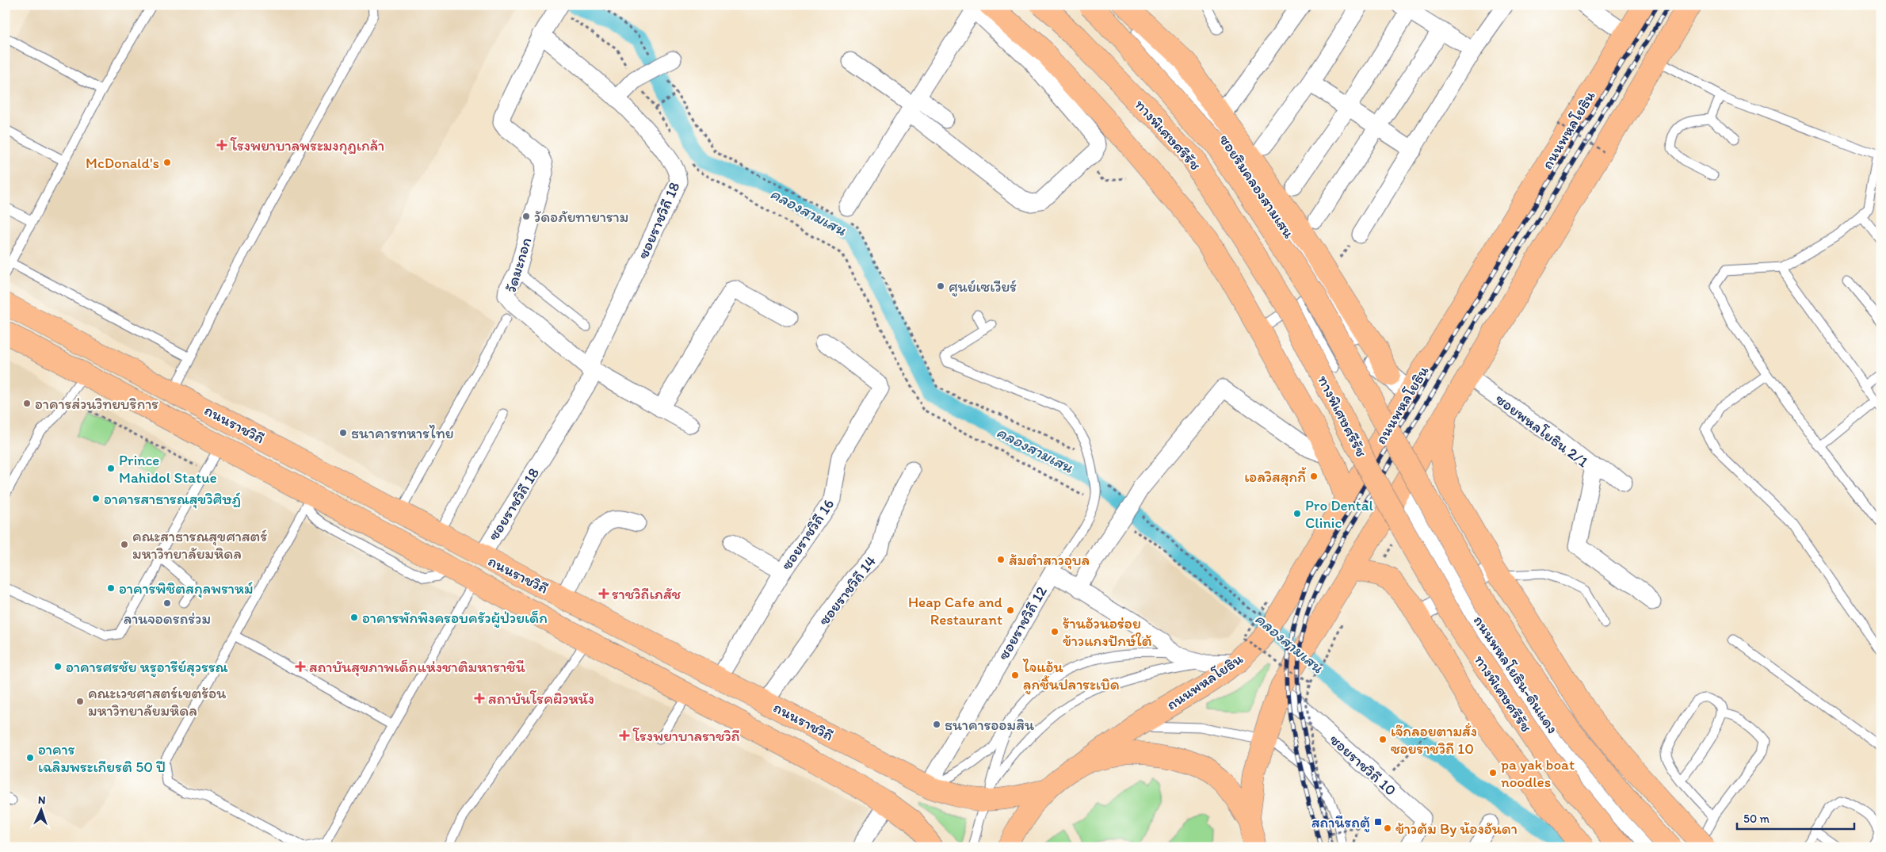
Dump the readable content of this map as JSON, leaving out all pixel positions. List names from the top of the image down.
{
  "streets": {
    "main road": ["ถนนพหลโยธิน", "ทางพิเศษศรีรัช", "ถนนราชวิถี"],
    "street": [
      "ซอยริมคลองสามเสน",
      "ซอยราชวิถี 18",
      "วัดมะกอก",
      "ซอยพหลโยธิน 2/1",
      "ซอยราชวิถี 16",
      "ซอยราชวิถี 14",
      "ซอยราชวิถี 12",
      "ถนนพหลโยธิน-ดินแดง",
      "ซอยราชวิถี 10"
    ]
  },
  "crossings": [
    ["ถนนพหลโยธิน", "ซอยริมคลองสามเสน"],
    ["ถนนพหลโยธิน", "ถนนราชวิถี"],
    ["ซอยราชวิถี 18", "วัดมะกอก"],
    ["ซอยราชวิถี 18", "ถนนราชวิถี"],
    ["ถนนราชวิถี", "ซอยราชวิถี 16"],
    ["ถนนราชวิถี", "ซอยราชวิถี 14"],
    ["ถนนราชวิถี", "ซอยราชวิถี 12"]
  ],
  "water": ["คลองสามเสน"],
  "places": {
    "health": [
      "โรงพยาบาลพระมงกุฎเกล้า",
      "ราชวิถีเภสัช",
      "สถาบันสุขภาพเด็กแห่งชาติมหาราชินี",
      "สถาบันโรคผิวหนัง",
      "โรงพยาบาลราชวิถี"
    ],
    "other": [
      "McDonald's",
      "วัดอภัยทายาราม",
      "ศูนย์เซเวียร์",
      "อาคารส่วนวิทยบริการ",
      "ธนาคารทหารไทย",
      "Prince Mahidol Statue",
      "เอลวิสสุกกี้",
      "อาคารสาธารณสุขวิศิษฏ์",
      "Pro Dental Clinic",
      "คณะสาธารณสุขศาสตร์ มหาวิทยาลัยมหิดล",
      "ส้มตำสาวอุบล",
      "อาคารพิชิตสกุลพราหม์",
      "ลานจอดรถร่วม",
      "Heap Cafe and Restaurant",
      "อาคารพักพิงครอบครัวผู้ป่วยเด็ก",
      "ร้านอ้วนอร่อย ข้าวแกงปักษ์ใต้",
      "อาคารศรชัย หรูอารีย์สุวรรณ",
      "ไจแอ้น ลูกชิ้นปลาระเบิด",
      "คณะเวชศาสตร์เขตร้อน มหาวิทยาลัยมหิดล",
      "ธนาคารออมสิน",
      "เจ๊กลอยตามสั่ง ซอยราชวิถี 10",
      "อาคาร เฉลิมพระเกียรติ 50 ปี",
      "pa yak boat noodles",
      "ข้าวต้ม By น้องอันดา"
    ],
    "transit": ["สถานีรถตู้"]
  },
  "scale_bar": "50 m",
  "north": "top"
}
